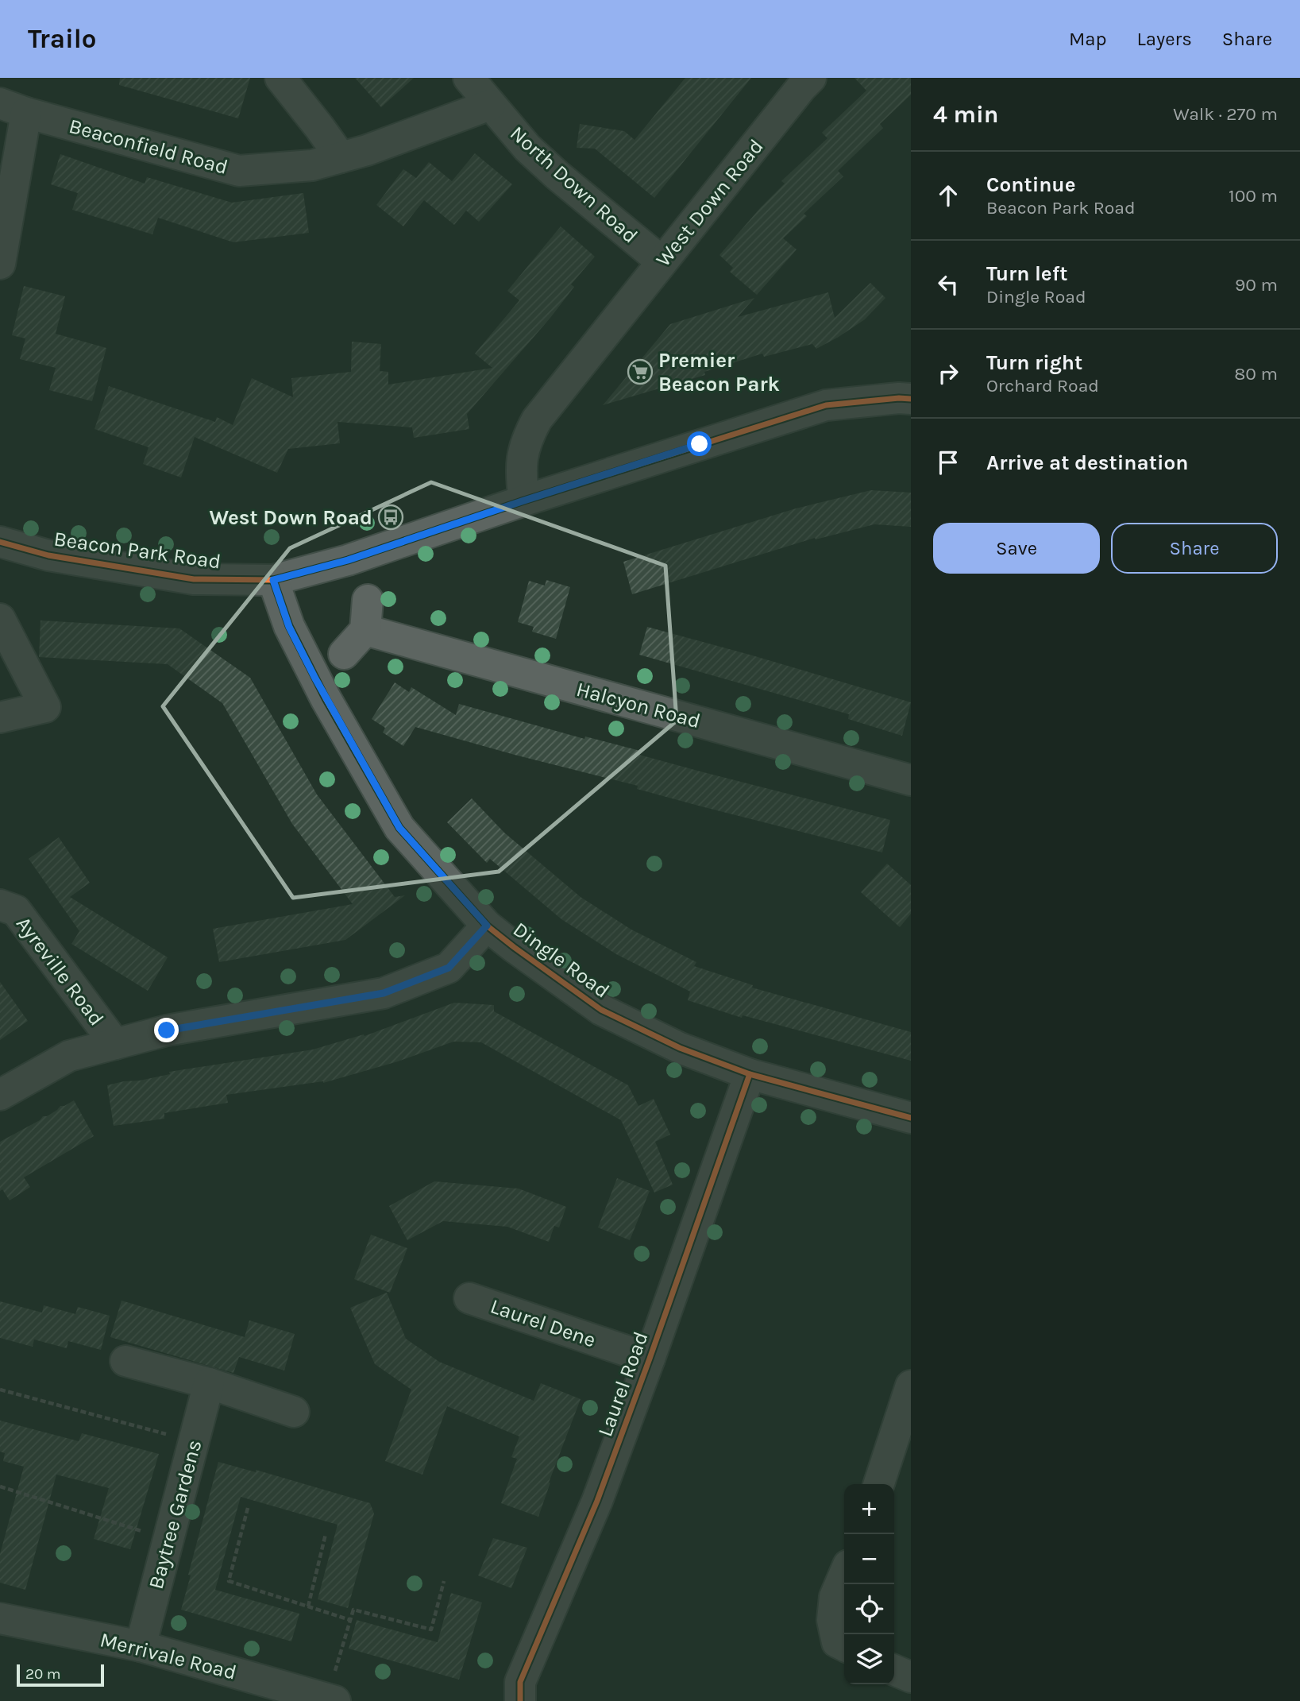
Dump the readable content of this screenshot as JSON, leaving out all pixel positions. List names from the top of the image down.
{
  "streets": {
    "street": [
      "Beaconfield Road",
      "North Down Road",
      "West Down Road",
      "Beacon Park Road",
      "Halcyon Road",
      "Dingle Road",
      "Ayreville Road",
      "Laurel Dene",
      "Laurel Road",
      "Baytree Gardens",
      "Merrivale Road"
    ]
  },
  "crossings": [
    ["Beaconfield Road", "North Down Road"],
    ["North Down Road", "West Down Road"],
    ["West Down Road", "Beacon Park Road"],
    ["Beacon Park Road", "Dingle Road"],
    ["Dingle Road", "Laurel Road"],
    ["Laurel Dene", "Laurel Road"],
    ["Baytree Gardens", "Merrivale Road"]
  ],
  "places": {
    "supermarket": ["Premier Beacon Park"],
    "bus stop": ["West Down Road"]
  },
  "scale_bar": "20 m",
  "page": {
    "header": "Trailo",
    "nav": ["Map", "Layers", "Share"],
    "heading": ["4 min", "Walk · 270 m"],
    "list": [
      ["Continue", "Beacon Park Road", "100 m"],
      ["Turn left", "Dingle Road", "90 m"],
      ["Turn right", "Orchard Road", "80 m"],
      "Arrive at destination"
    ],
    "buttons": ["Save", "Share"],
    "map_buttons": ["+", "−"],
    "scale": "20 m"
  }
}
